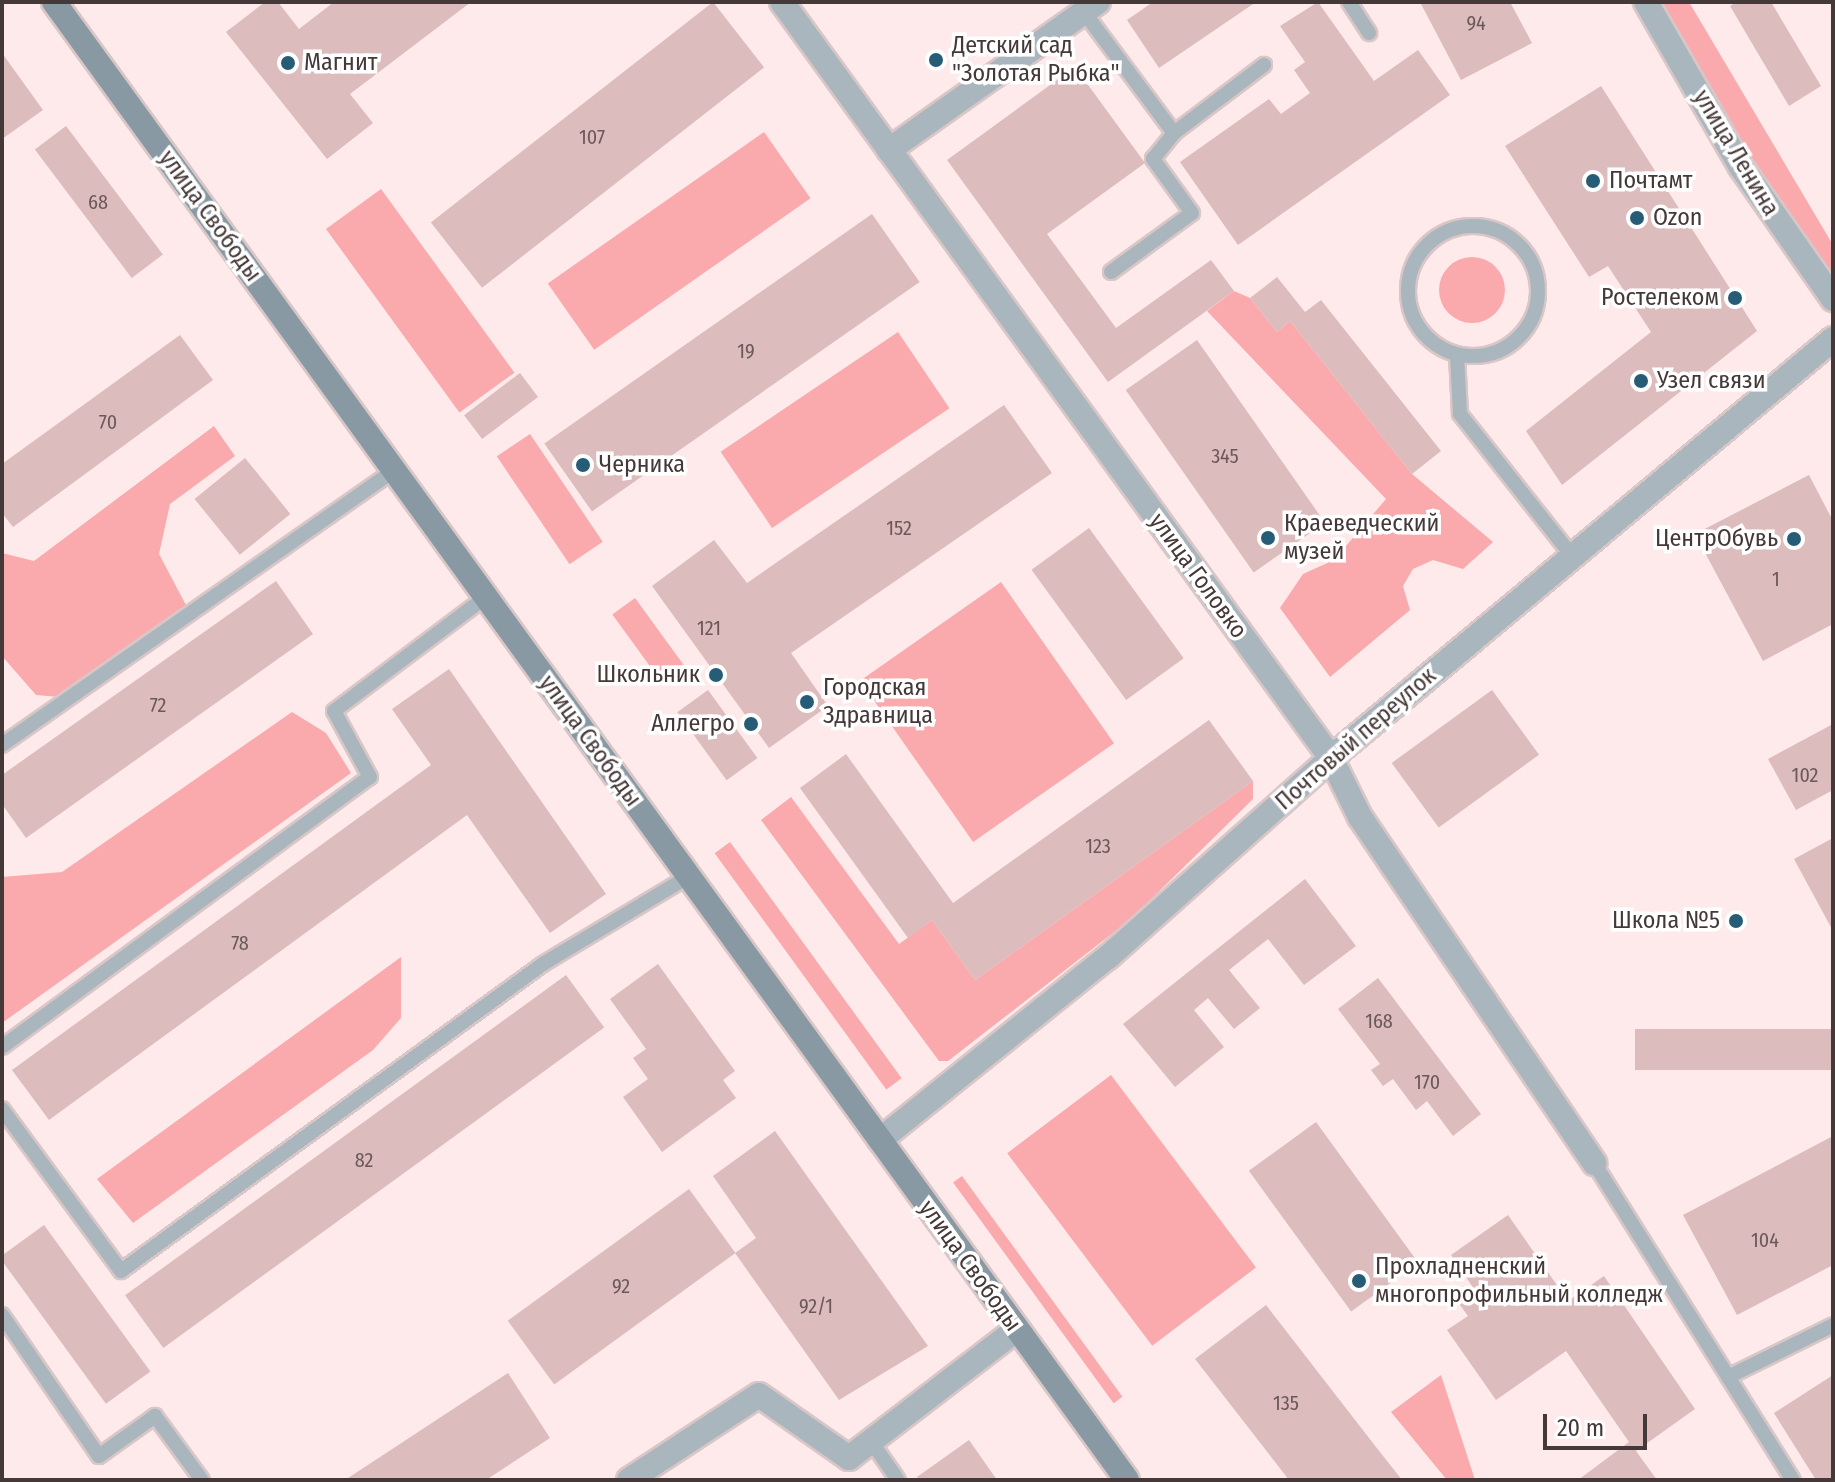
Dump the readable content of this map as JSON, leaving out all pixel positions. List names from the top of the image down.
{
  "streets": {
    "main road": ["улица Свободы"],
    "street": ["улица Ленина", "улица Головко", "Почтовый переулок"]
  },
  "crossings": [
    ["улица Свободы", "Почтовый переулок"],
    ["улица Головко", "Почтовый переулок"]
  ],
  "places": [
    "Детский сад \"Золотая Рыбка\"",
    "Магнит",
    "Почтамт",
    "Ozon",
    "Ростелеком",
    "Узел связи",
    "Черника",
    "Краеведческий музей",
    "ЦентрОбувь",
    "Школьник",
    "Городская Здравница",
    "Аллегро",
    "Школа №5",
    "Прохладненский многопрофильный колледж"
  ],
  "house_numbers": [
    "94",
    "107",
    "68",
    "19",
    "70",
    "345",
    "152",
    "1",
    "121",
    "72",
    "102",
    "123",
    "78",
    "168",
    "170",
    "82",
    "104",
    "92",
    "92/1",
    "135"
  ],
  "scale_bar": "20 m"
}
